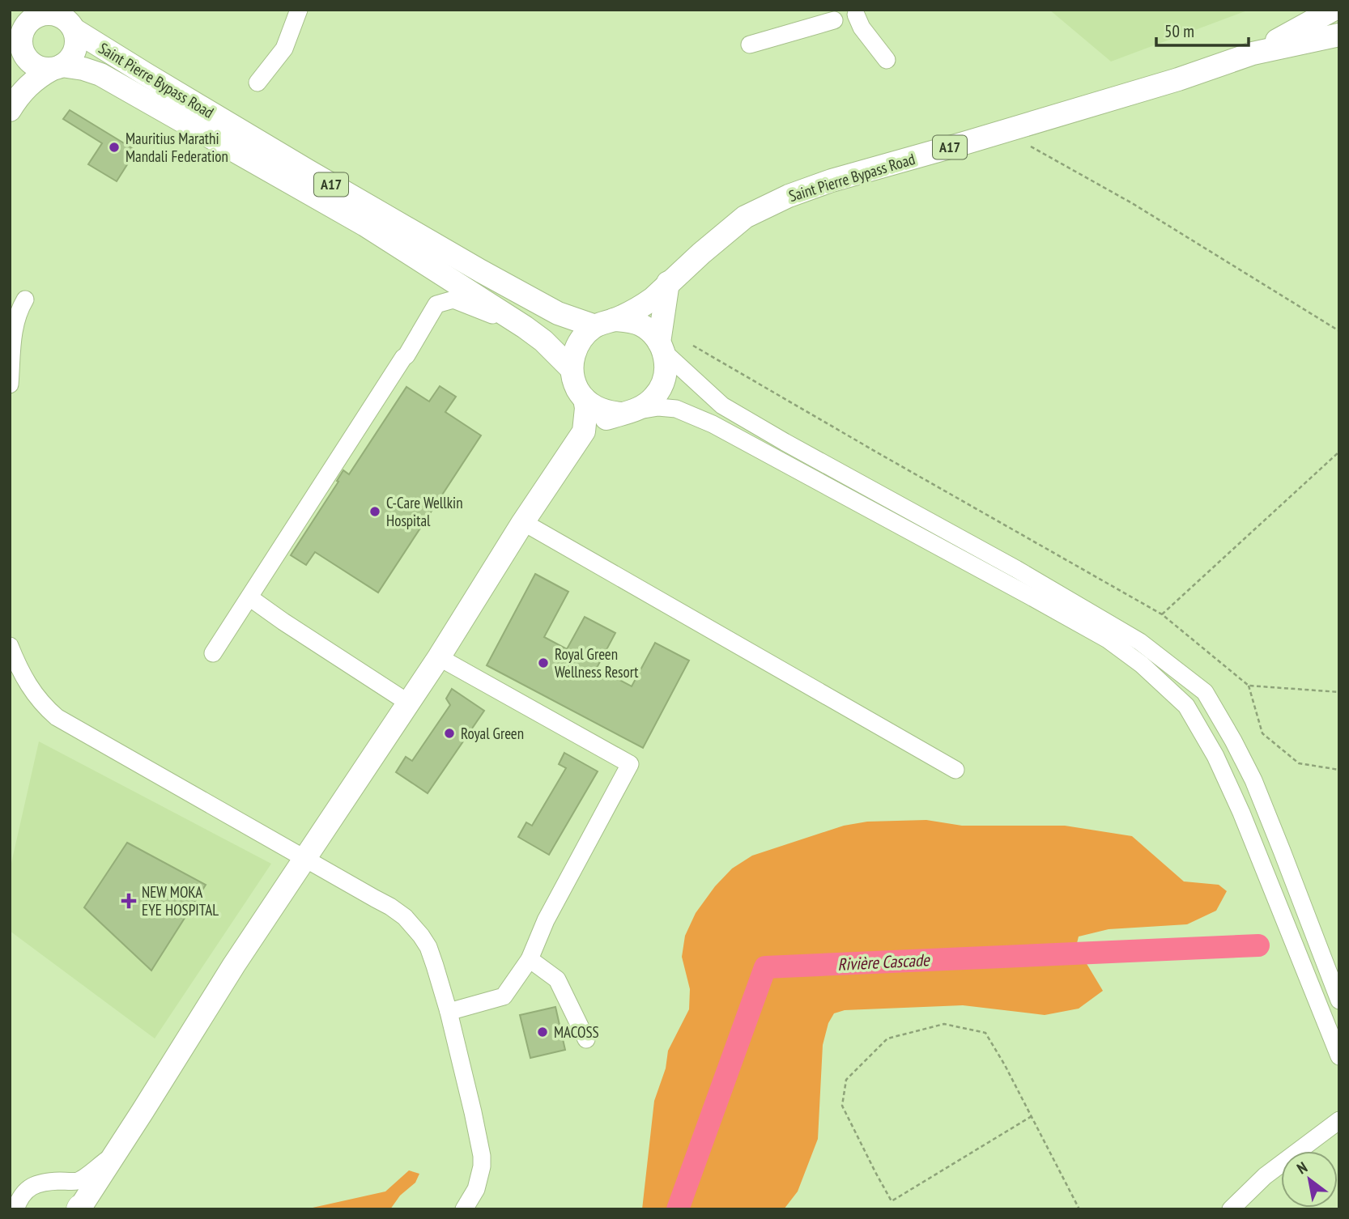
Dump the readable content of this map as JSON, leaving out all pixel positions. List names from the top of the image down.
{
  "streets": {
    "main road": ["Saint Pierre Bypass Road", "A17"]
  },
  "crossings": [
    ["Saint Pierre Bypass Road", "A17"]
  ],
  "water": ["Rivière Cascade"],
  "places": {
    "other": [
      "Mauritius Marathi Mandali Federation",
      "C-Care Wellkin Hospital",
      "Royal Green Wellness Resort",
      "Royal Green",
      "MACOSS"
    ],
    "health": ["NEW MOKA EYE HOSPITAL"]
  },
  "scale_bar": "50 m",
  "north": "top left"
}
